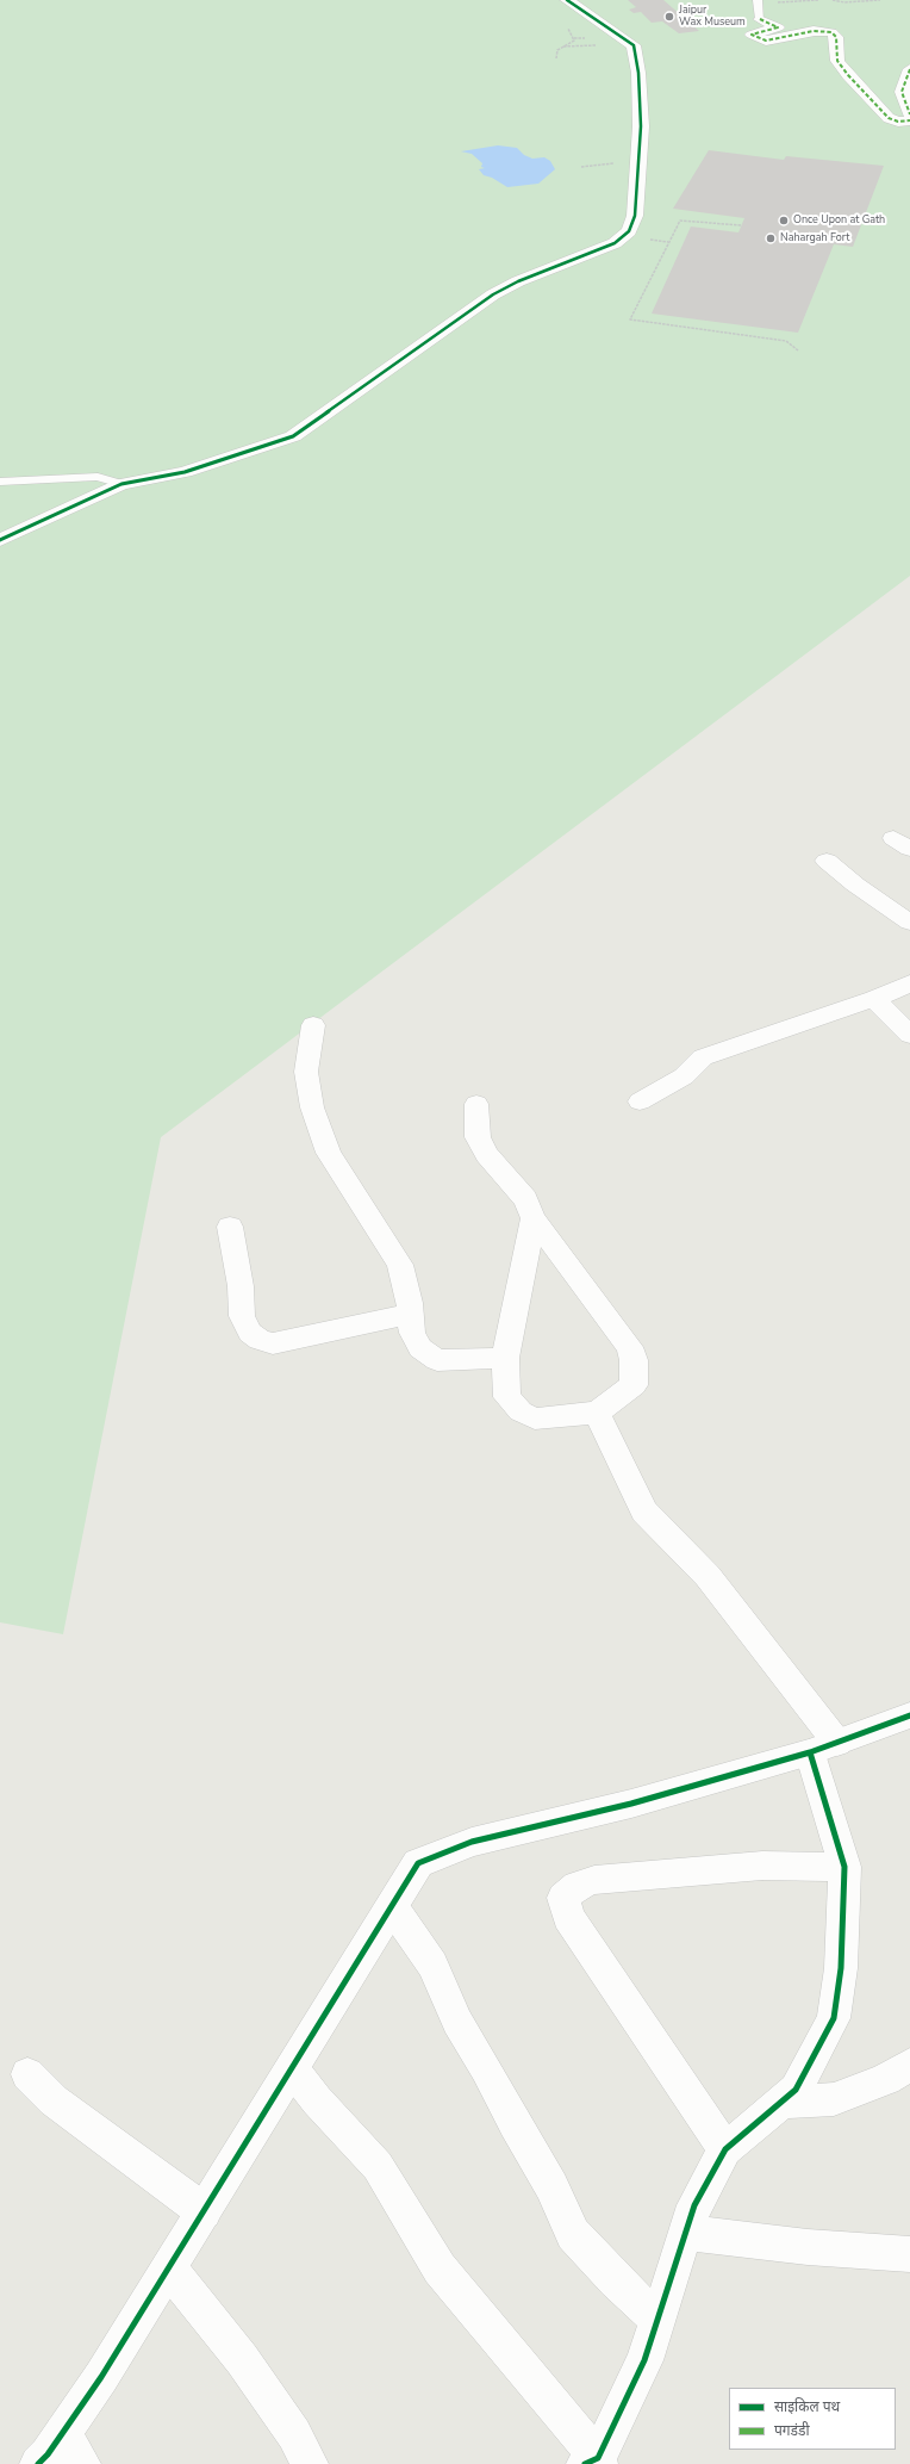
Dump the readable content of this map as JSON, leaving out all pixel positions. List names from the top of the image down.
{
  "places": ["Jaipur Wax Museum", "Once Upon at Gath", "Nahargah Fort"],
  "legend": ["साइकिल पथ", "पगडंडी"]
}
